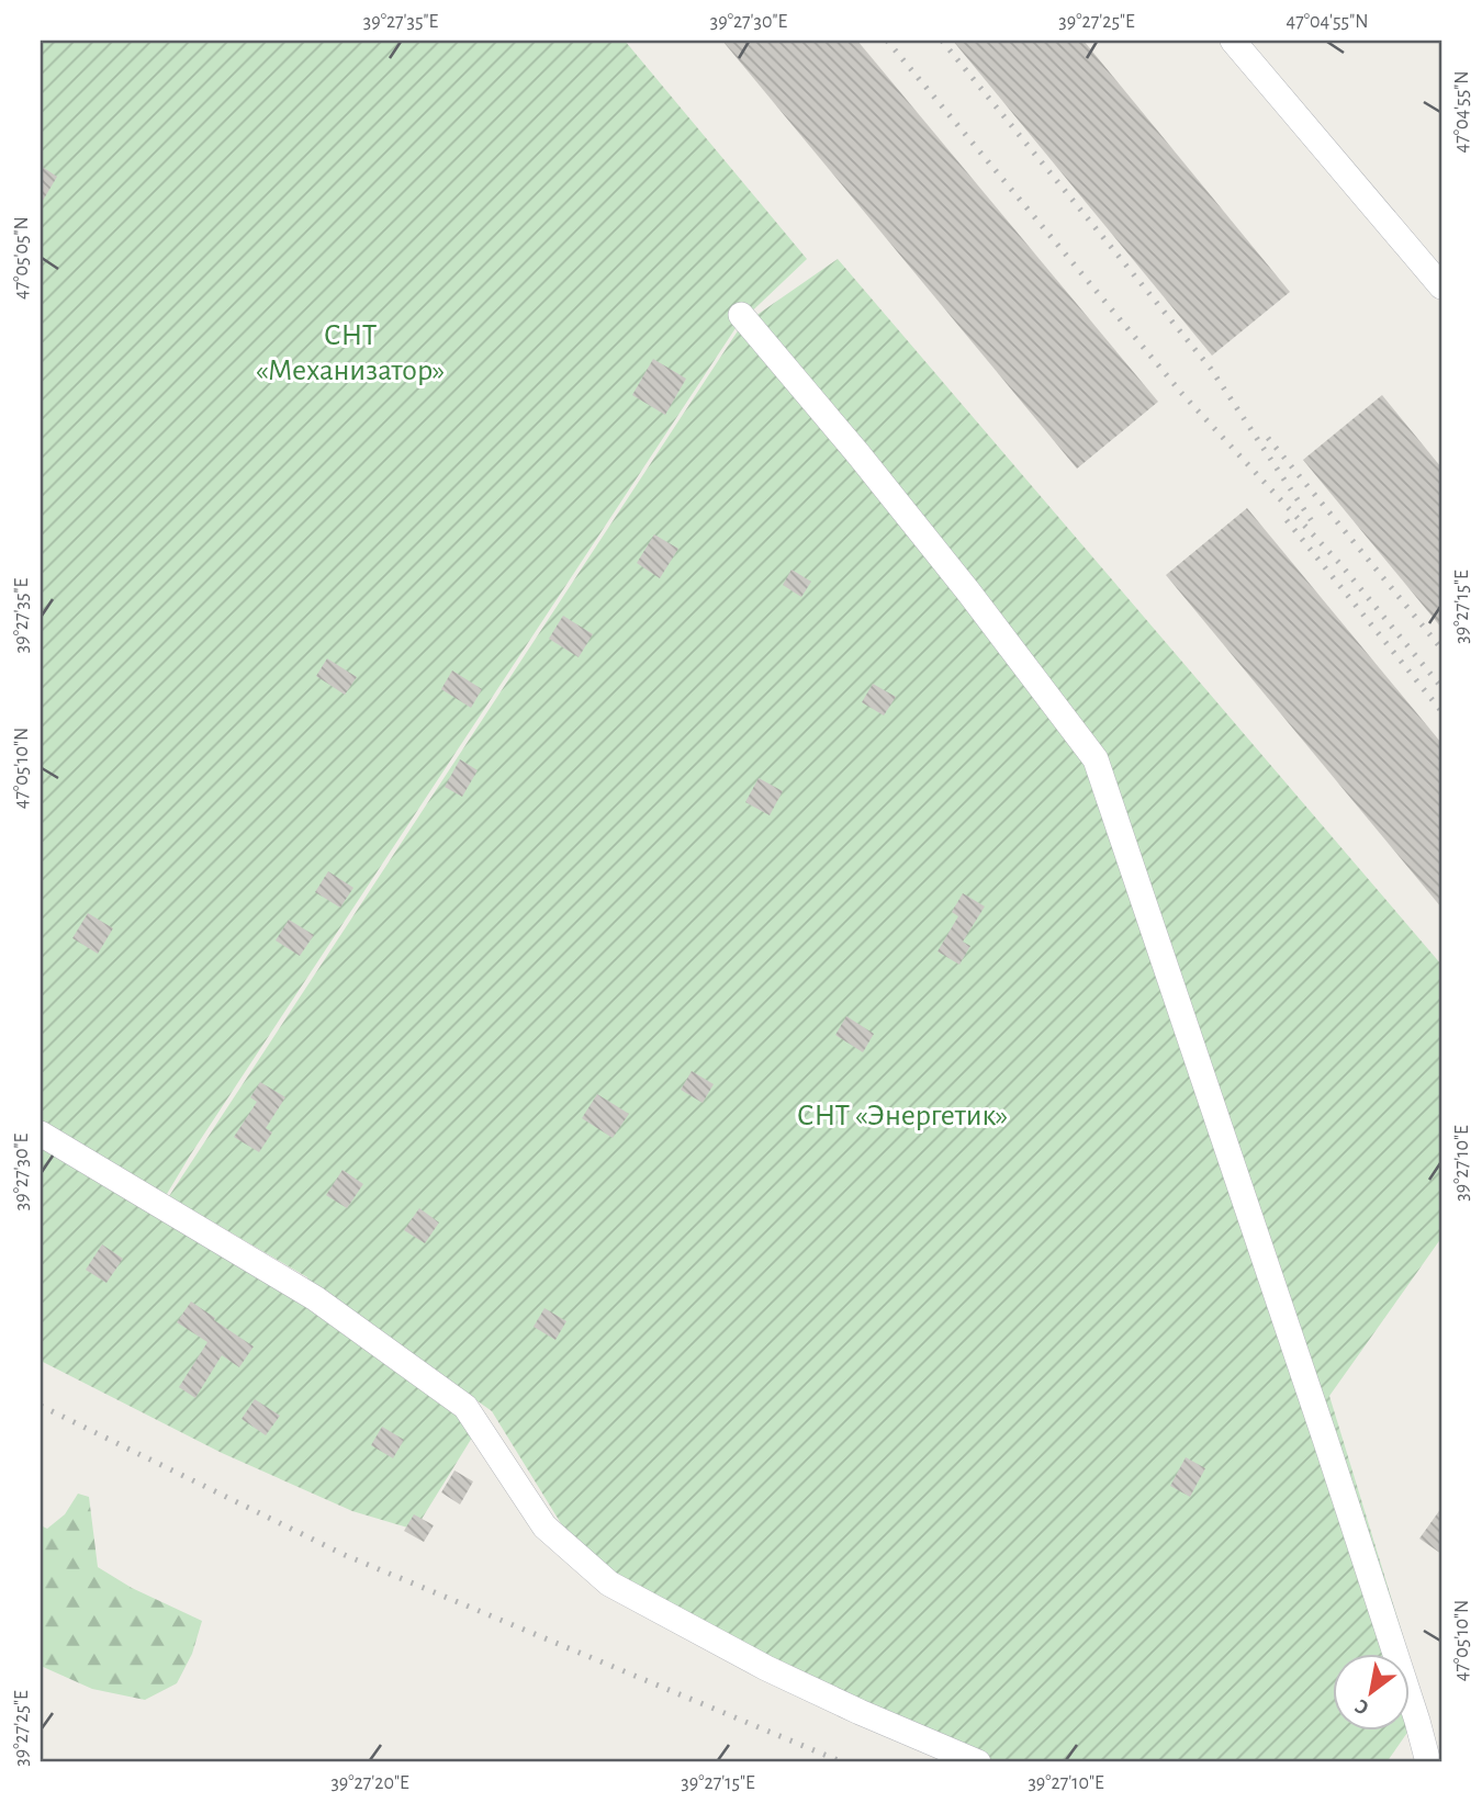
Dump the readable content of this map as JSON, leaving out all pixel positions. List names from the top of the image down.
{
  "parks": ["СНТ «Механизатор»", "СНТ «Энергетик»"],
  "north": "bottom left",
  "coordinates": [
    "39°27'35\"E",
    "39°27'30\"E",
    "39°27'25\"E",
    "47°04'55\"N",
    "47°05'05\"N",
    "39°27'15\"E",
    "47°05'10\"N",
    "39°27'10\"E",
    "39°27'20\"E"
  ]
}
